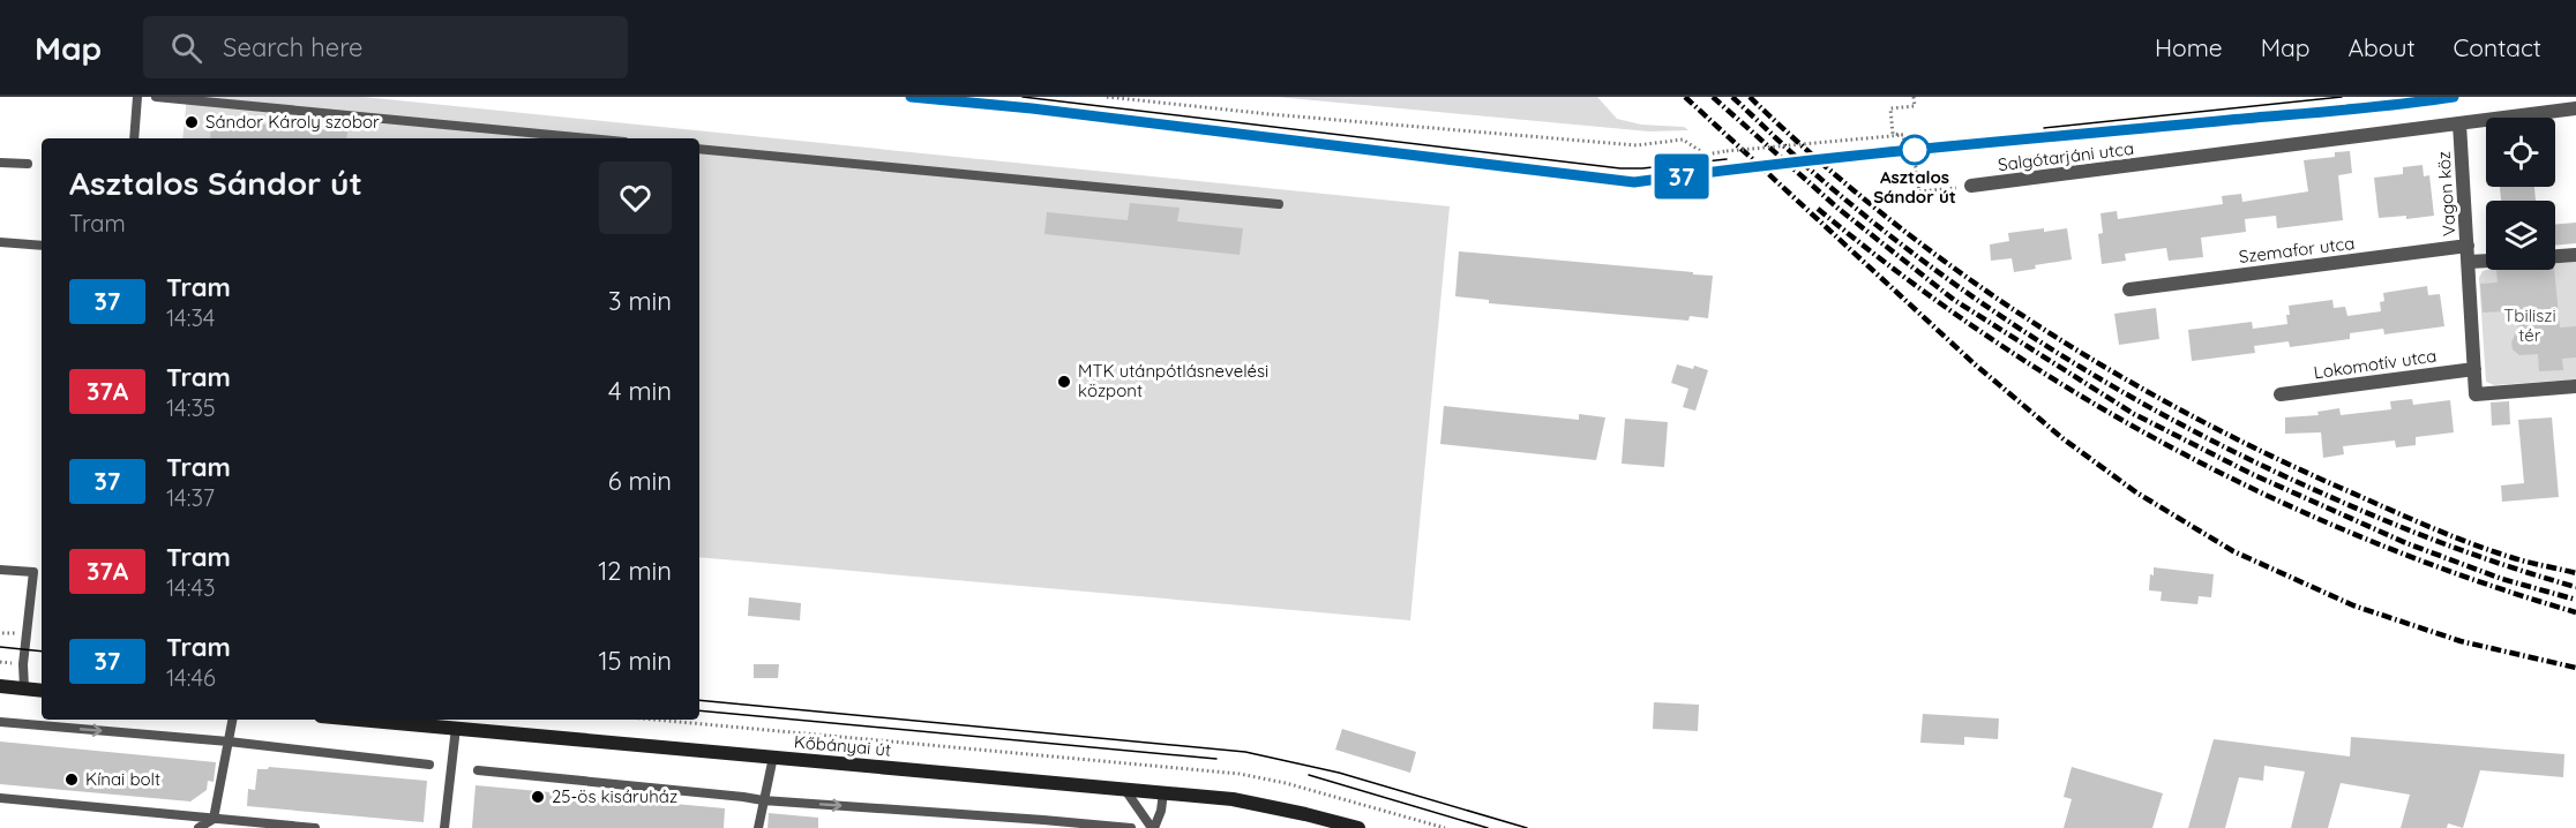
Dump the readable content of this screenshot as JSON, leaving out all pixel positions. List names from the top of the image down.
{
  "streets": {
    "main road": ["Kőbányai út"],
    "street": [
      "Salgótarjáni utca",
      "Vagon köz",
      "Szemafor utca",
      "Lokomotív utca"
    ]
  },
  "crossings": [
    ["Salgótarjáni utca", "Vagon köz"],
    ["Vagon köz", "Szemafor utca"]
  ],
  "parks": ["Tbiliszi tér"],
  "places": [
    "Sándor Károly szobor",
    "Asztalos Sándor út",
    "MTK utánpótlásnevelési központ",
    "Kínai bolt",
    "25-ös kisáruház"
  ],
  "lines": ["tram line 37"],
  "page": {
    "header": "Map",
    "search": "Search here",
    "nav": [
      "Home",
      "Map",
      "About",
      "Contact"
    ],
    "on_map": "37",
    "heading": ["Asztalos Sándor út", "Tram"],
    "list": [
      {
        "mark": "37",
        "name": "Tram",
        "note": "14:34",
        "value": "3 min"
      },
      {
        "mark": "37A",
        "name": "Tram",
        "note": "14:35",
        "value": "4 min"
      },
      {
        "mark": "37",
        "name": "Tram",
        "note": "14:37",
        "value": "6 min"
      },
      {
        "mark": "37A",
        "name": "Tram",
        "note": "14:43",
        "value": "12 min"
      },
      {
        "mark": "37",
        "name": "Tram",
        "note": "14:46",
        "value": "15 min"
      }
    ]
  }
}
